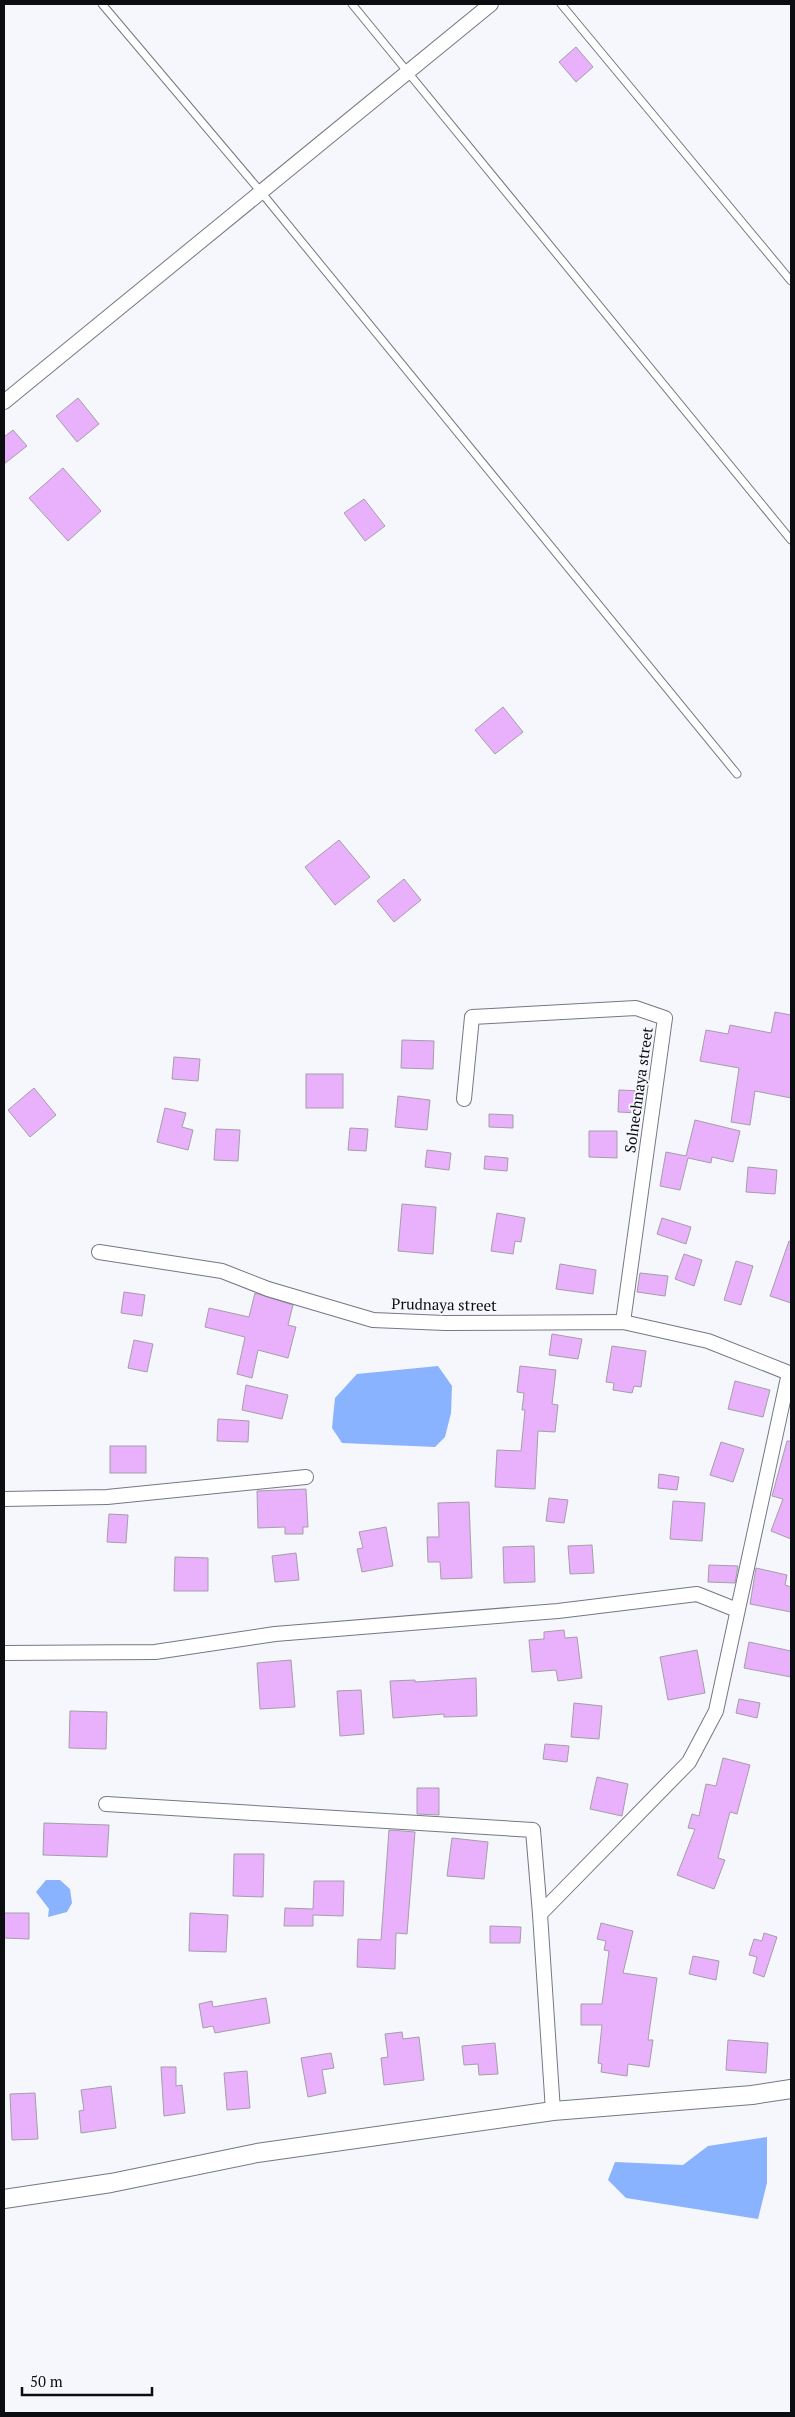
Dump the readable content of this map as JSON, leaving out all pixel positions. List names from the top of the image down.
{
  "streets": {
    "street": ["Solnechnaya street", "Prudnaya street"]
  },
  "crossings": [
    ["Solnechnaya street", "Prudnaya street"]
  ],
  "scale_bar": "50 m"
}
